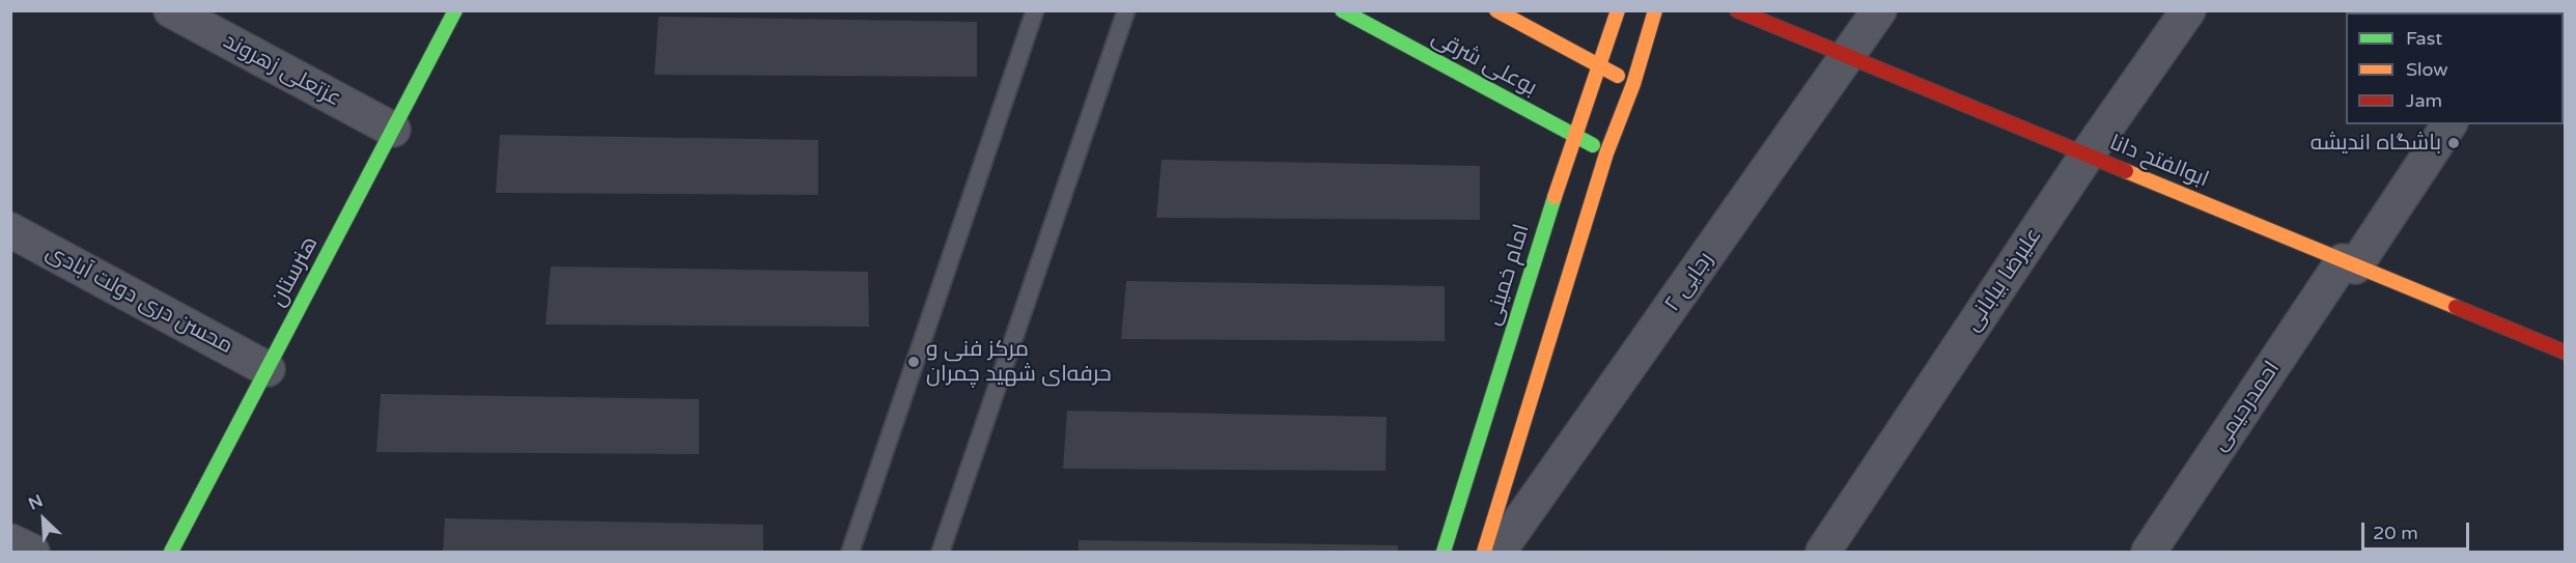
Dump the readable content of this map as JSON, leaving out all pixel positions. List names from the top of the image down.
{
  "streets": {
    "main road": [
      "بوعلی شرقی",
      "ابوالفتح دانا",
      "هنرستان",
      "امام خمینی"
    ],
    "street": [
      "عزتعلی زهروند",
      "علیرضا بیابانی",
      "رجایی ۲",
      "محسن دری دولت آبادی",
      "احمدرحیمی"
    ]
  },
  "crossings": [
    ["بوعلی شرقی", "امام خمینی"],
    ["عزتعلی زهروند", "هنرستان"],
    ["ابوالفتح دانا", "علیرضا بیابانی"],
    ["ابوالفتح دانا", "رجایی ۲"],
    ["ابوالفتح دانا", "احمدرحیمی"],
    ["هنرستان", "محسن دری دولت آبادی"]
  ],
  "places": ["باشگاه اندیشه", "مرکز فنی و حرفه‌ای شهید چمران"],
  "legend": ["Fast", "Slow", "Jam"],
  "scale_bar": "20 m",
  "north": "top left"
}
